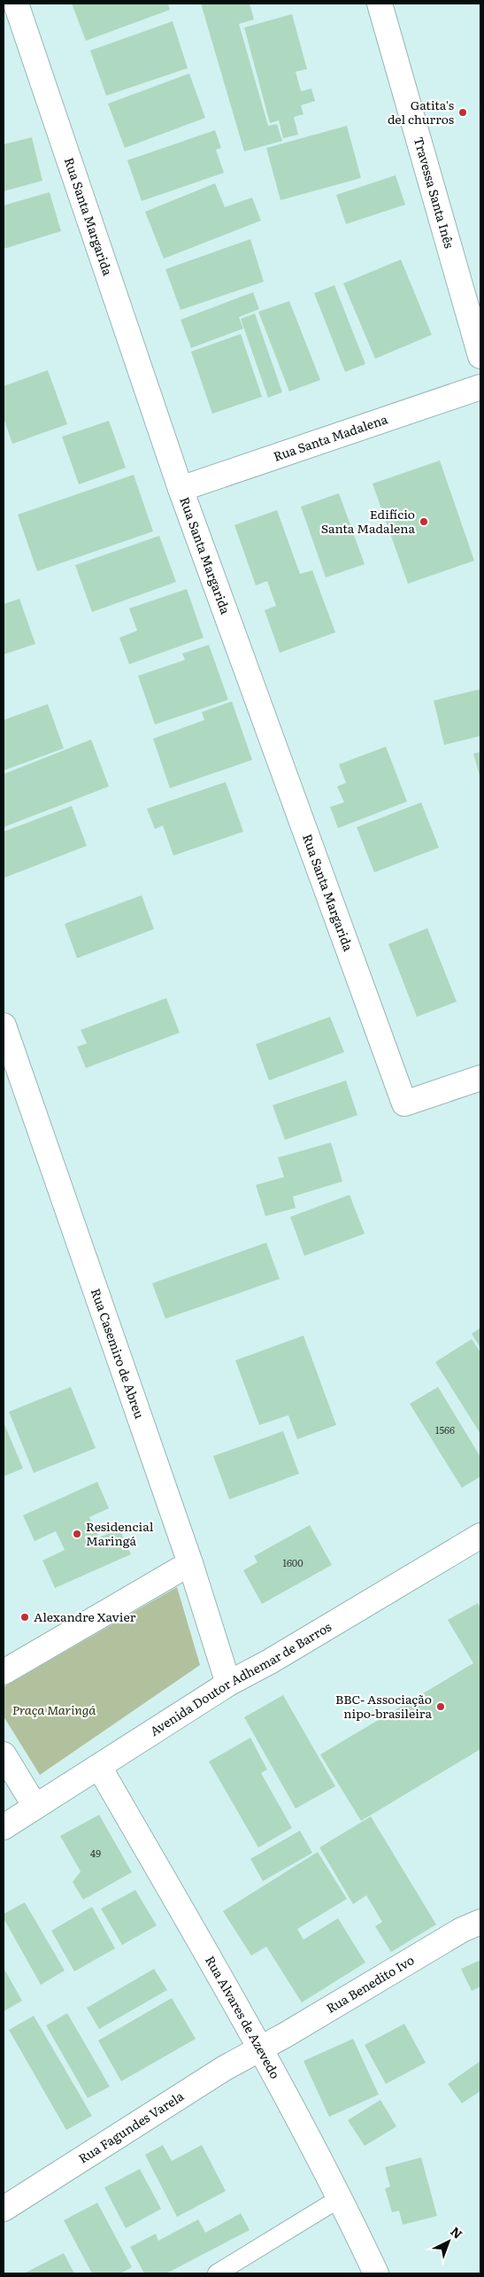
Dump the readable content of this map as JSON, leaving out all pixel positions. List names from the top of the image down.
{
  "streets": {
    "street": [
      "Travessa Santa Inês",
      "Rua Santa Margarida",
      "Rua Santa Madalena",
      "Rua Casemiro de Abreu",
      "Avenida Doutor Adhemar de Barros",
      "Rua Benedito Ivo",
      "Rua Alvares de Azevedo",
      "Rua Fagundes Varela"
    ]
  },
  "crossings": [
    ["Rua Santa Margarida", "Rua Santa Madalena"],
    ["Rua Casemiro de Abreu", "Avenida Doutor Adhemar de Barros"],
    ["Avenida Doutor Adhemar de Barros", "Rua Alvares de Azevedo"],
    ["Rua Benedito Ivo", "Rua Alvares de Azevedo"],
    ["Rua Benedito Ivo", "Rua Fagundes Varela"],
    ["Rua Alvares de Azevedo", "Rua Fagundes Varela"]
  ],
  "parks": ["Praça Maringá"],
  "places": [
    "Gatita's del churros",
    "Edifício Santa Madalena",
    "Residencial Maringá",
    "Alexandre Xavier",
    "BBC- Associação nipo-brasileira"
  ],
  "house_numbers": ["1566", "1600", "49"],
  "north": "top right"
}
